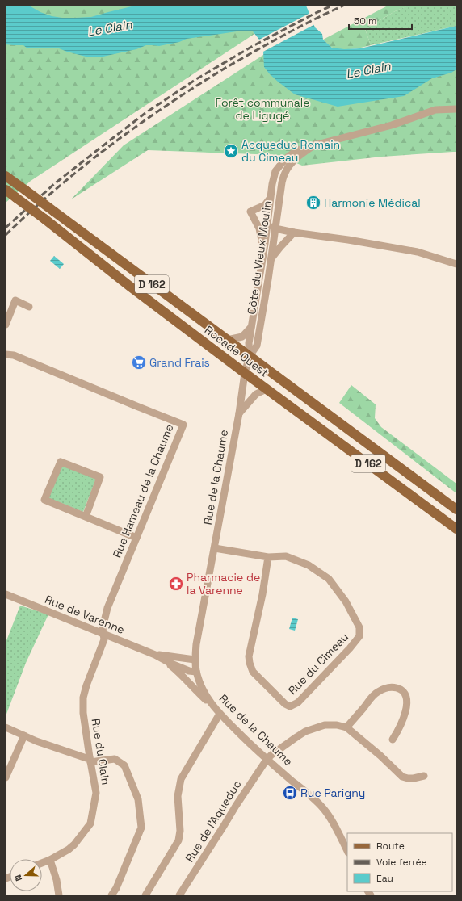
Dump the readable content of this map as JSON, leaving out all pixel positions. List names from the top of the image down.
{
  "streets": {
    "main road": ["D 162", "Rocade Ouest"],
    "street": [
      "Côte du Vieux Moulin",
      "Rue de la Chaume",
      "Rue Hameau de la Chaume",
      "Rue de Varenne",
      "Rue du Cimeau",
      "Rue du Clain",
      "Rue de l'Aqueduc"
    ]
  },
  "crossings": [
    ["Côte du Vieux Moulin", "Rocade Ouest"],
    ["Côte du Vieux Moulin", "Rue de la Chaume"],
    ["Rocade Ouest", "Rue de la Chaume"],
    ["Rue de la Chaume", "Rue de Varenne"],
    ["Rue de la Chaume", "Rue du Cimeau"],
    ["Rue de la Chaume", "Rue de l'Aqueduc"],
    ["Rue Hameau de la Chaume", "Rue de Varenne"],
    ["Rue Hameau de la Chaume", "Rue du Clain"],
    ["Rue de Varenne", "Rue du Clain"]
  ],
  "water": ["Le Clain"],
  "parks": ["Forêt communale de Ligugé"],
  "places": {
    "place": ["Acqueduc Romain du Cimeau"],
    "building": ["Harmonie Médical"],
    "supermarket": ["Grand Frais"],
    "pharmacy": ["Pharmacie de la Varenne"],
    "bus stop": ["Rue Parigny"]
  },
  "legend": ["Route", "Voie ferrée", "Eau"],
  "scale_bar": "50 m",
  "north": "left"
}
